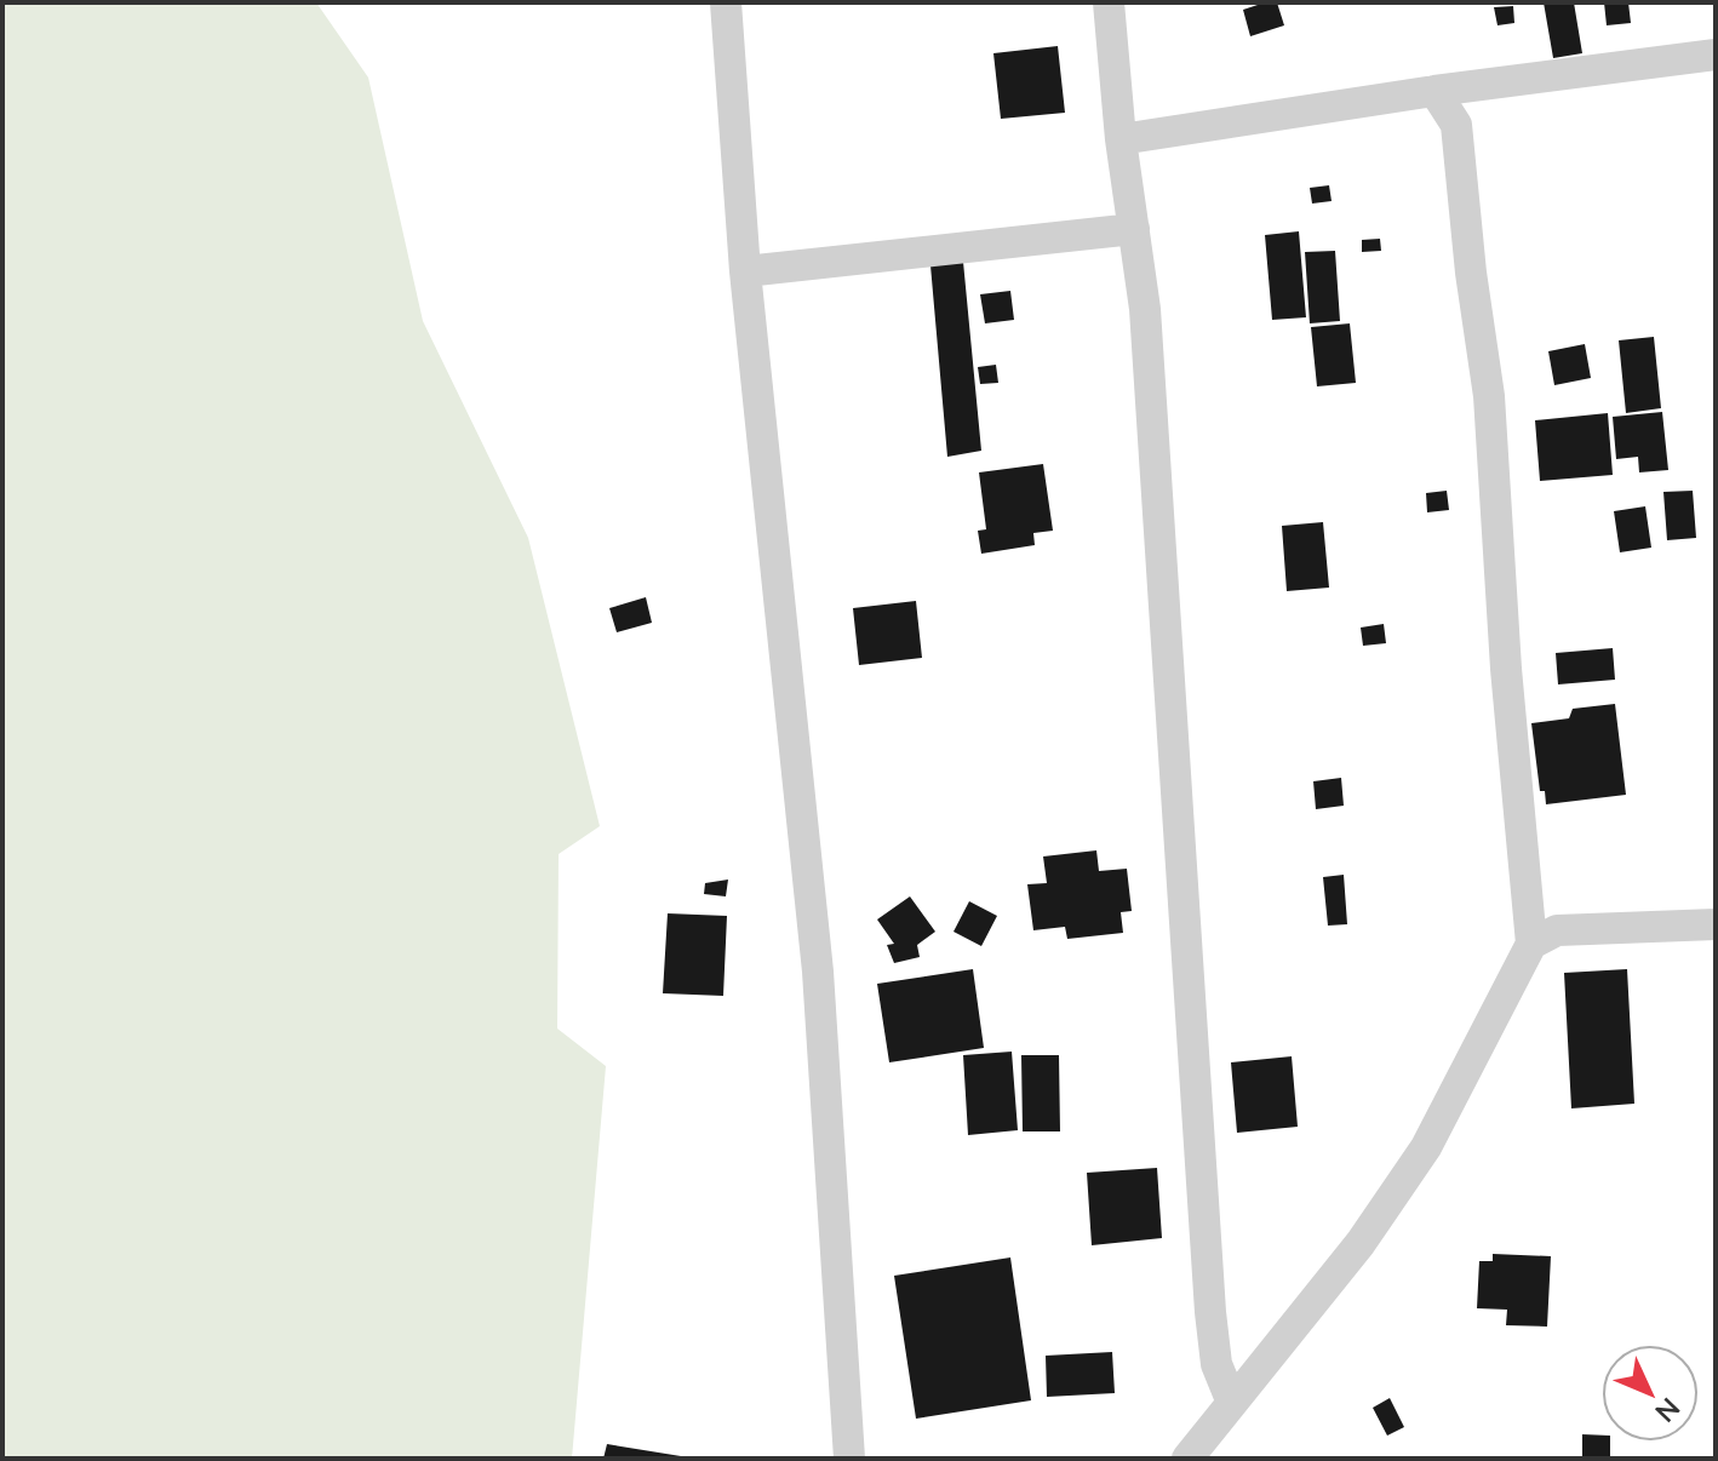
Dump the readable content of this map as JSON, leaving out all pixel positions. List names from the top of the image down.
{
  "north": "bottom right"
}
